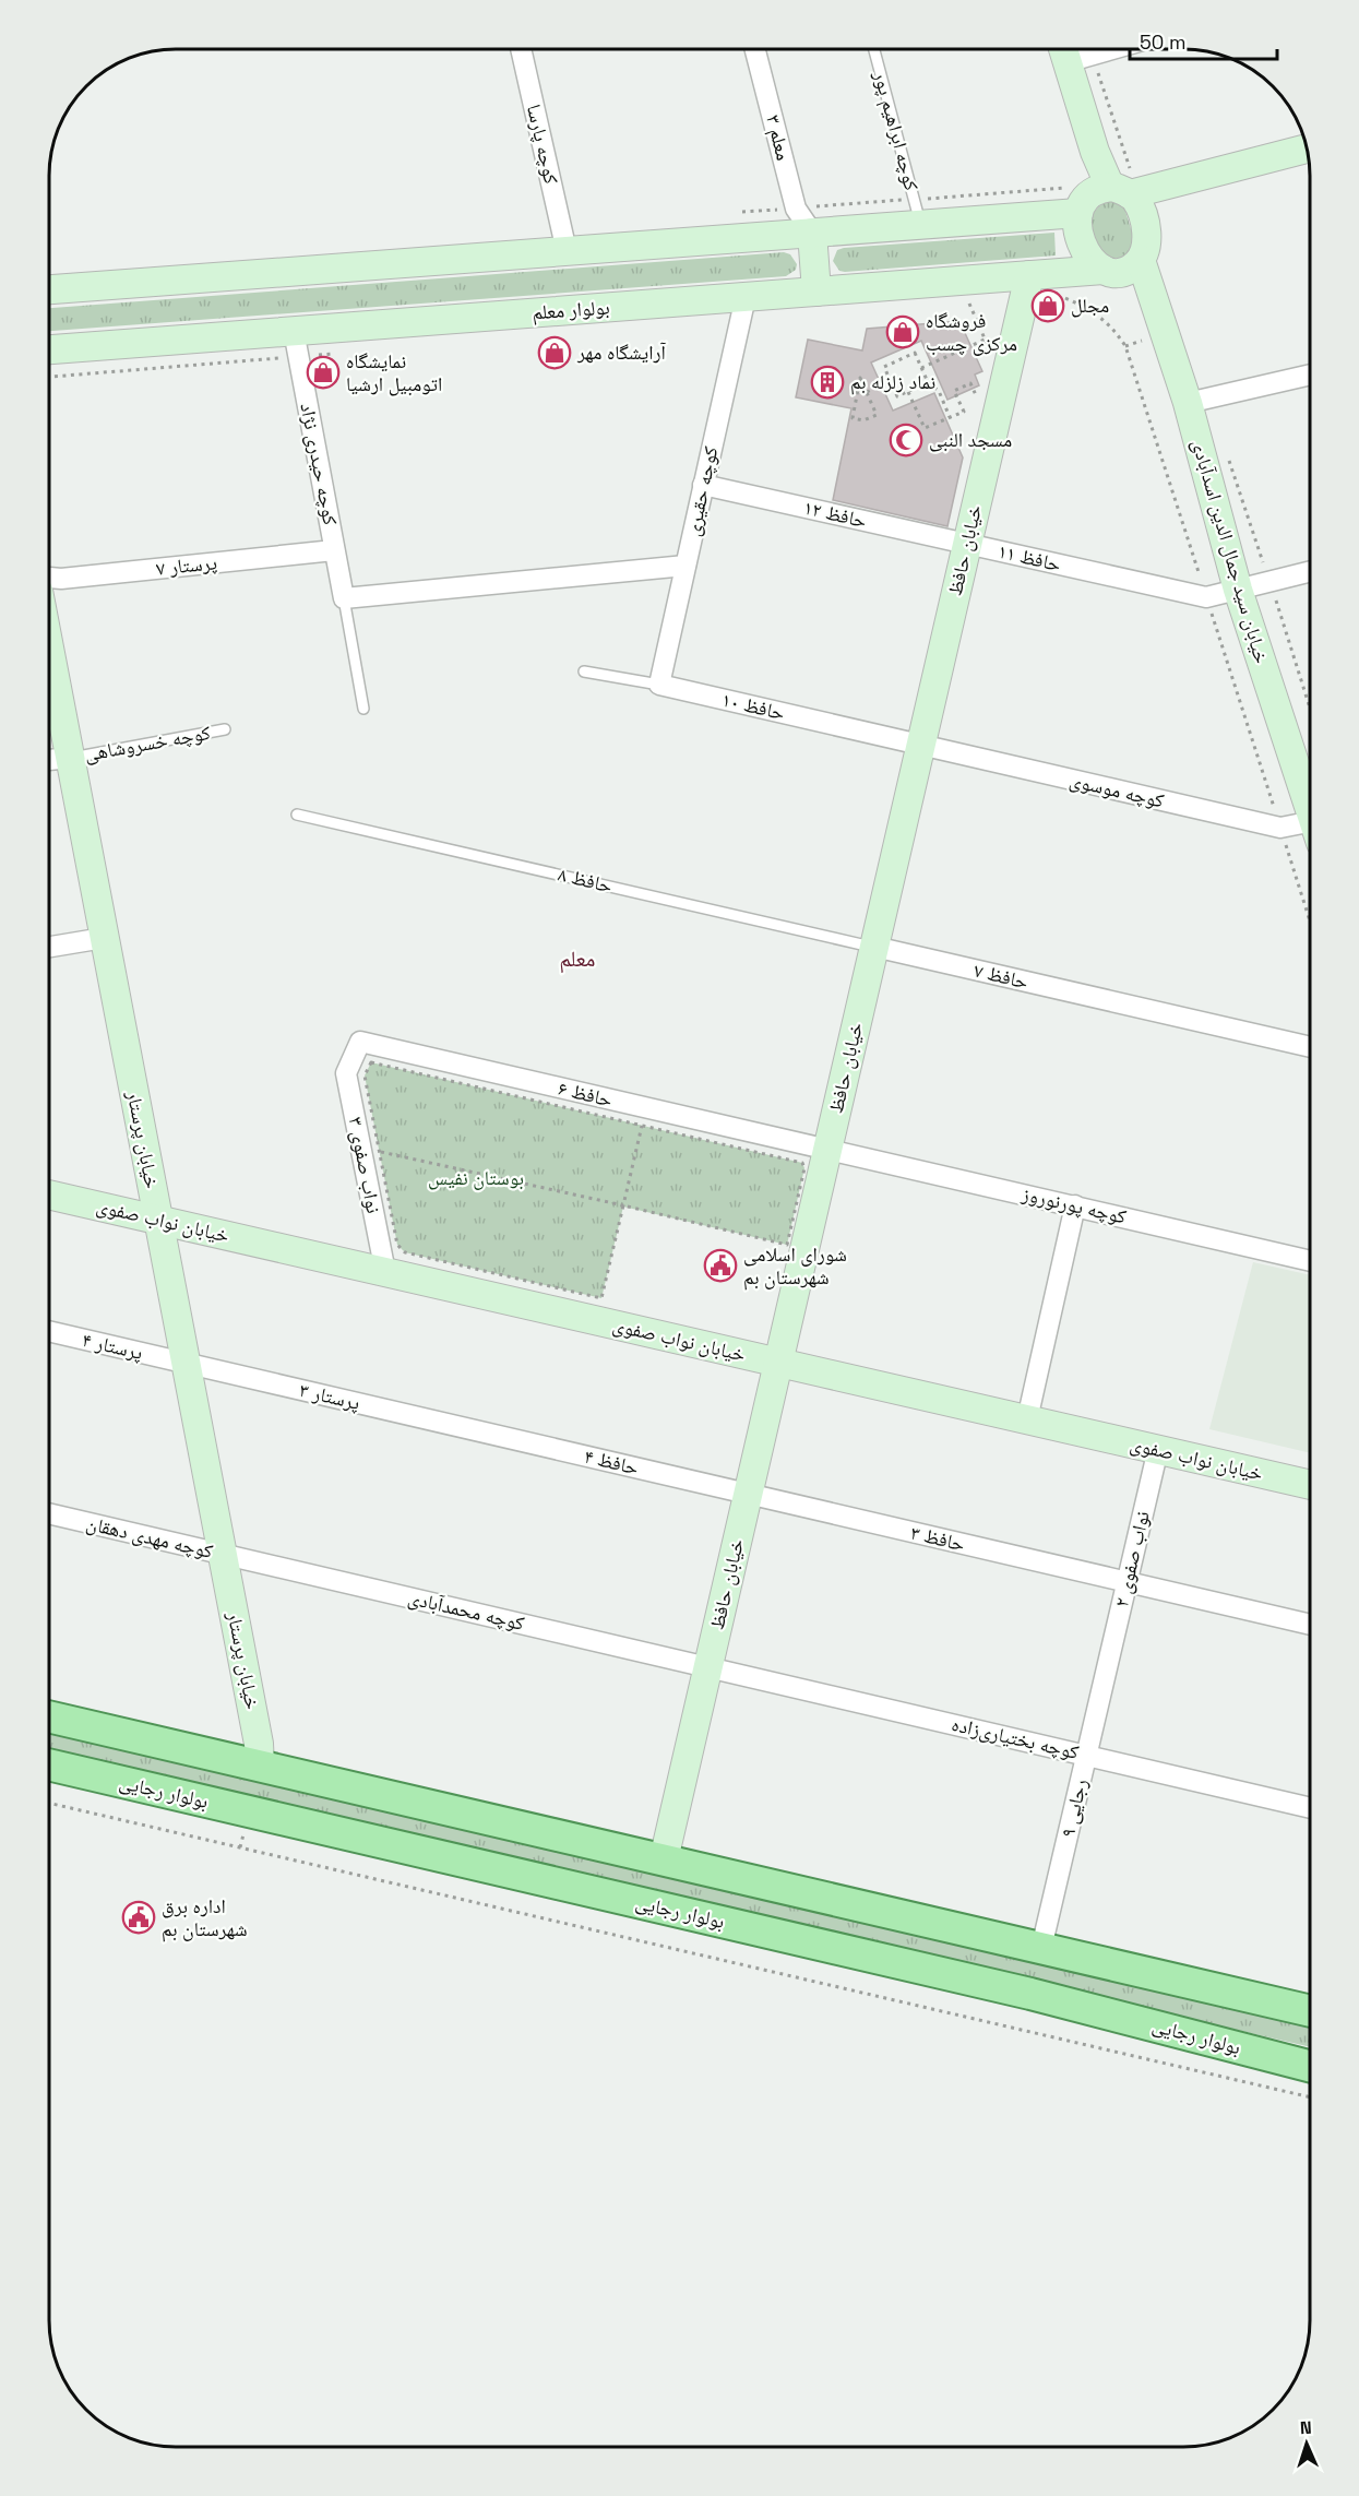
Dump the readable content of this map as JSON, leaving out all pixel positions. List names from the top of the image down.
{
  "streets": {
    "main road": ["بولوار رجایی"],
    "street": [
      "معلم ۳",
      "کوچه پارسا",
      "بولوار معلم",
      "کوچه حیدری نژاد",
      "کوچه حقیری",
      "حافظ ۱۲",
      "خیابان حافظ",
      "خیابان سید جمال الدین اسدآبادی",
      "حافظ ۱۱",
      "پرستار ۷",
      "حافظ ۱۰",
      "کوچه موسوی",
      "حافظ ۷",
      "حافظ ۶",
      "خیابان پرستار",
      "نواب صفوی ۳",
      "کوچه پورنوروز",
      "خیابان نواب صفوی",
      "پرستار ۴",
      "پرستار ۳",
      "حافظ ۴",
      "کوچه مهدی دهقان",
      "حافظ ۳",
      "نواب صفوی ۲",
      "کوچه محمدآبادی",
      "کوچه بختیاری‌زاده",
      "رجایی ۹"
    ],
    "lane": ["کوچه ابراهیم پور", "کوچه خسروشاهی", "حافظ ۸"]
  },
  "crossings": [
    ["بولوار معلم", "کوچه حیدری نژاد"],
    ["بولوار معلم", "کوچه حقیری"],
    ["بولوار معلم", "خیابان حافظ"],
    ["بولوار معلم", "خیابان سید جمال الدین اسدآبادی"],
    ["کوچه حیدری نژاد", "پرستار ۷"],
    ["کوچه حقیری", "حافظ ۱۲"],
    ["کوچه حقیری", "حافظ ۱۰"],
    ["حافظ ۱۲", "خیابان حافظ"],
    ["حافظ ۱۲", "حافظ ۱۱"],
    ["خیابان حافظ", "حافظ ۱۱"],
    ["خیابان حافظ", "حافظ ۱۰"],
    ["خیابان حافظ", "کوچه موسوی"],
    ["خیابان حافظ", "حافظ ۸"],
    ["خیابان حافظ", "حافظ ۷"],
    ["خیابان حافظ", "حافظ ۶"],
    ["خیابان حافظ", "کوچه پورنوروز"],
    ["خیابان حافظ", "خیابان نواب صفوی"],
    ["خیابان حافظ", "حافظ ۴"],
    ["خیابان حافظ", "حافظ ۳"],
    ["خیابان حافظ", "کوچه محمدآبادی"],
    ["خیابان حافظ", "کوچه بختیاری‌زاده"],
    ["حافظ ۱۰", "کوچه موسوی"],
    ["کوچه خسروشاهی", "خیابان پرستار"],
    ["حافظ ۸", "حافظ ۷"],
    ["حافظ ۶", "نواب صفوی ۳"],
    ["حافظ ۶", "کوچه پورنوروز"],
    ["خیابان پرستار", "خیابان نواب صفوی"],
    ["خیابان پرستار", "پرستار ۴"],
    ["خیابان پرستار", "پرستار ۳"],
    ["خیابان پرستار", "کوچه مهدی دهقان"],
    ["خیابان پرستار", "کوچه محمدآبادی"],
    ["نواب صفوی ۳", "خیابان نواب صفوی"],
    ["خیابان نواب صفوی", "نواب صفوی ۲"],
    ["پرستار ۴", "پرستار ۳"],
    ["پرستار ۳", "حافظ ۴"],
    ["حافظ ۴", "حافظ ۳"],
    ["کوچه مهدی دهقان", "کوچه محمدآبادی"],
    ["حافظ ۳", "نواب صفوی ۲"],
    ["نواب صفوی ۲", "رجایی ۹"],
    ["کوچه محمدآبادی", "کوچه بختیاری‌زاده"],
    ["کوچه بختیاری‌زاده", "رجایی ۹"]
  ],
  "districts": ["معلم"],
  "parks": ["بوستان نفیس"],
  "places": {
    "shop": [
      "مجلل",
      "فروشگاه مرکزی چسب",
      "آرایشگاه مهر",
      "نمایشگاه اتومبیل ارشیا"
    ],
    "building": ["نماد زلزله بم"],
    "mosque": ["مسجد النبی"],
    "public building": ["شورای اسلامی شهرستان بم", "اداره برق شهرستان بم"]
  },
  "scale_bar": "50 m",
  "north": "top"
}
